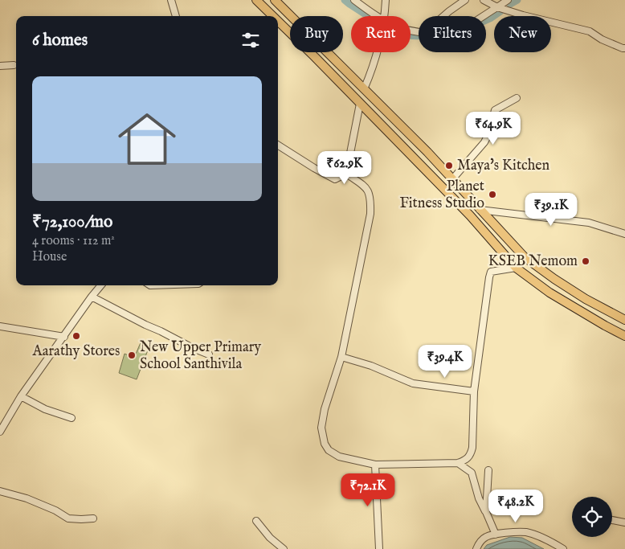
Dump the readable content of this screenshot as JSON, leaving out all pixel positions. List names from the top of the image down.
{
  "places": [
    "Maya's Kitchen",
    "Planet Fitness Studio",
    "KSEB Nemom",
    "Aarathy Stores",
    "New Upper Primary School Santhivila"
  ],
  "page": {
    "chip": [
      "Buy",
      "Rent",
      "Filters",
      "New"
    ],
    "heading": "6 homes",
    "list": [
      {
        "name": "₹72,100/mo",
        "note": "4 rooms · 112 m² · House"
      }
    ],
    "price": [
      "₹64.9K",
      "₹62.9K",
      "₹39.1K",
      "₹39.4K",
      "₹72.1K",
      "₹48.2K"
    ]
  }
}
